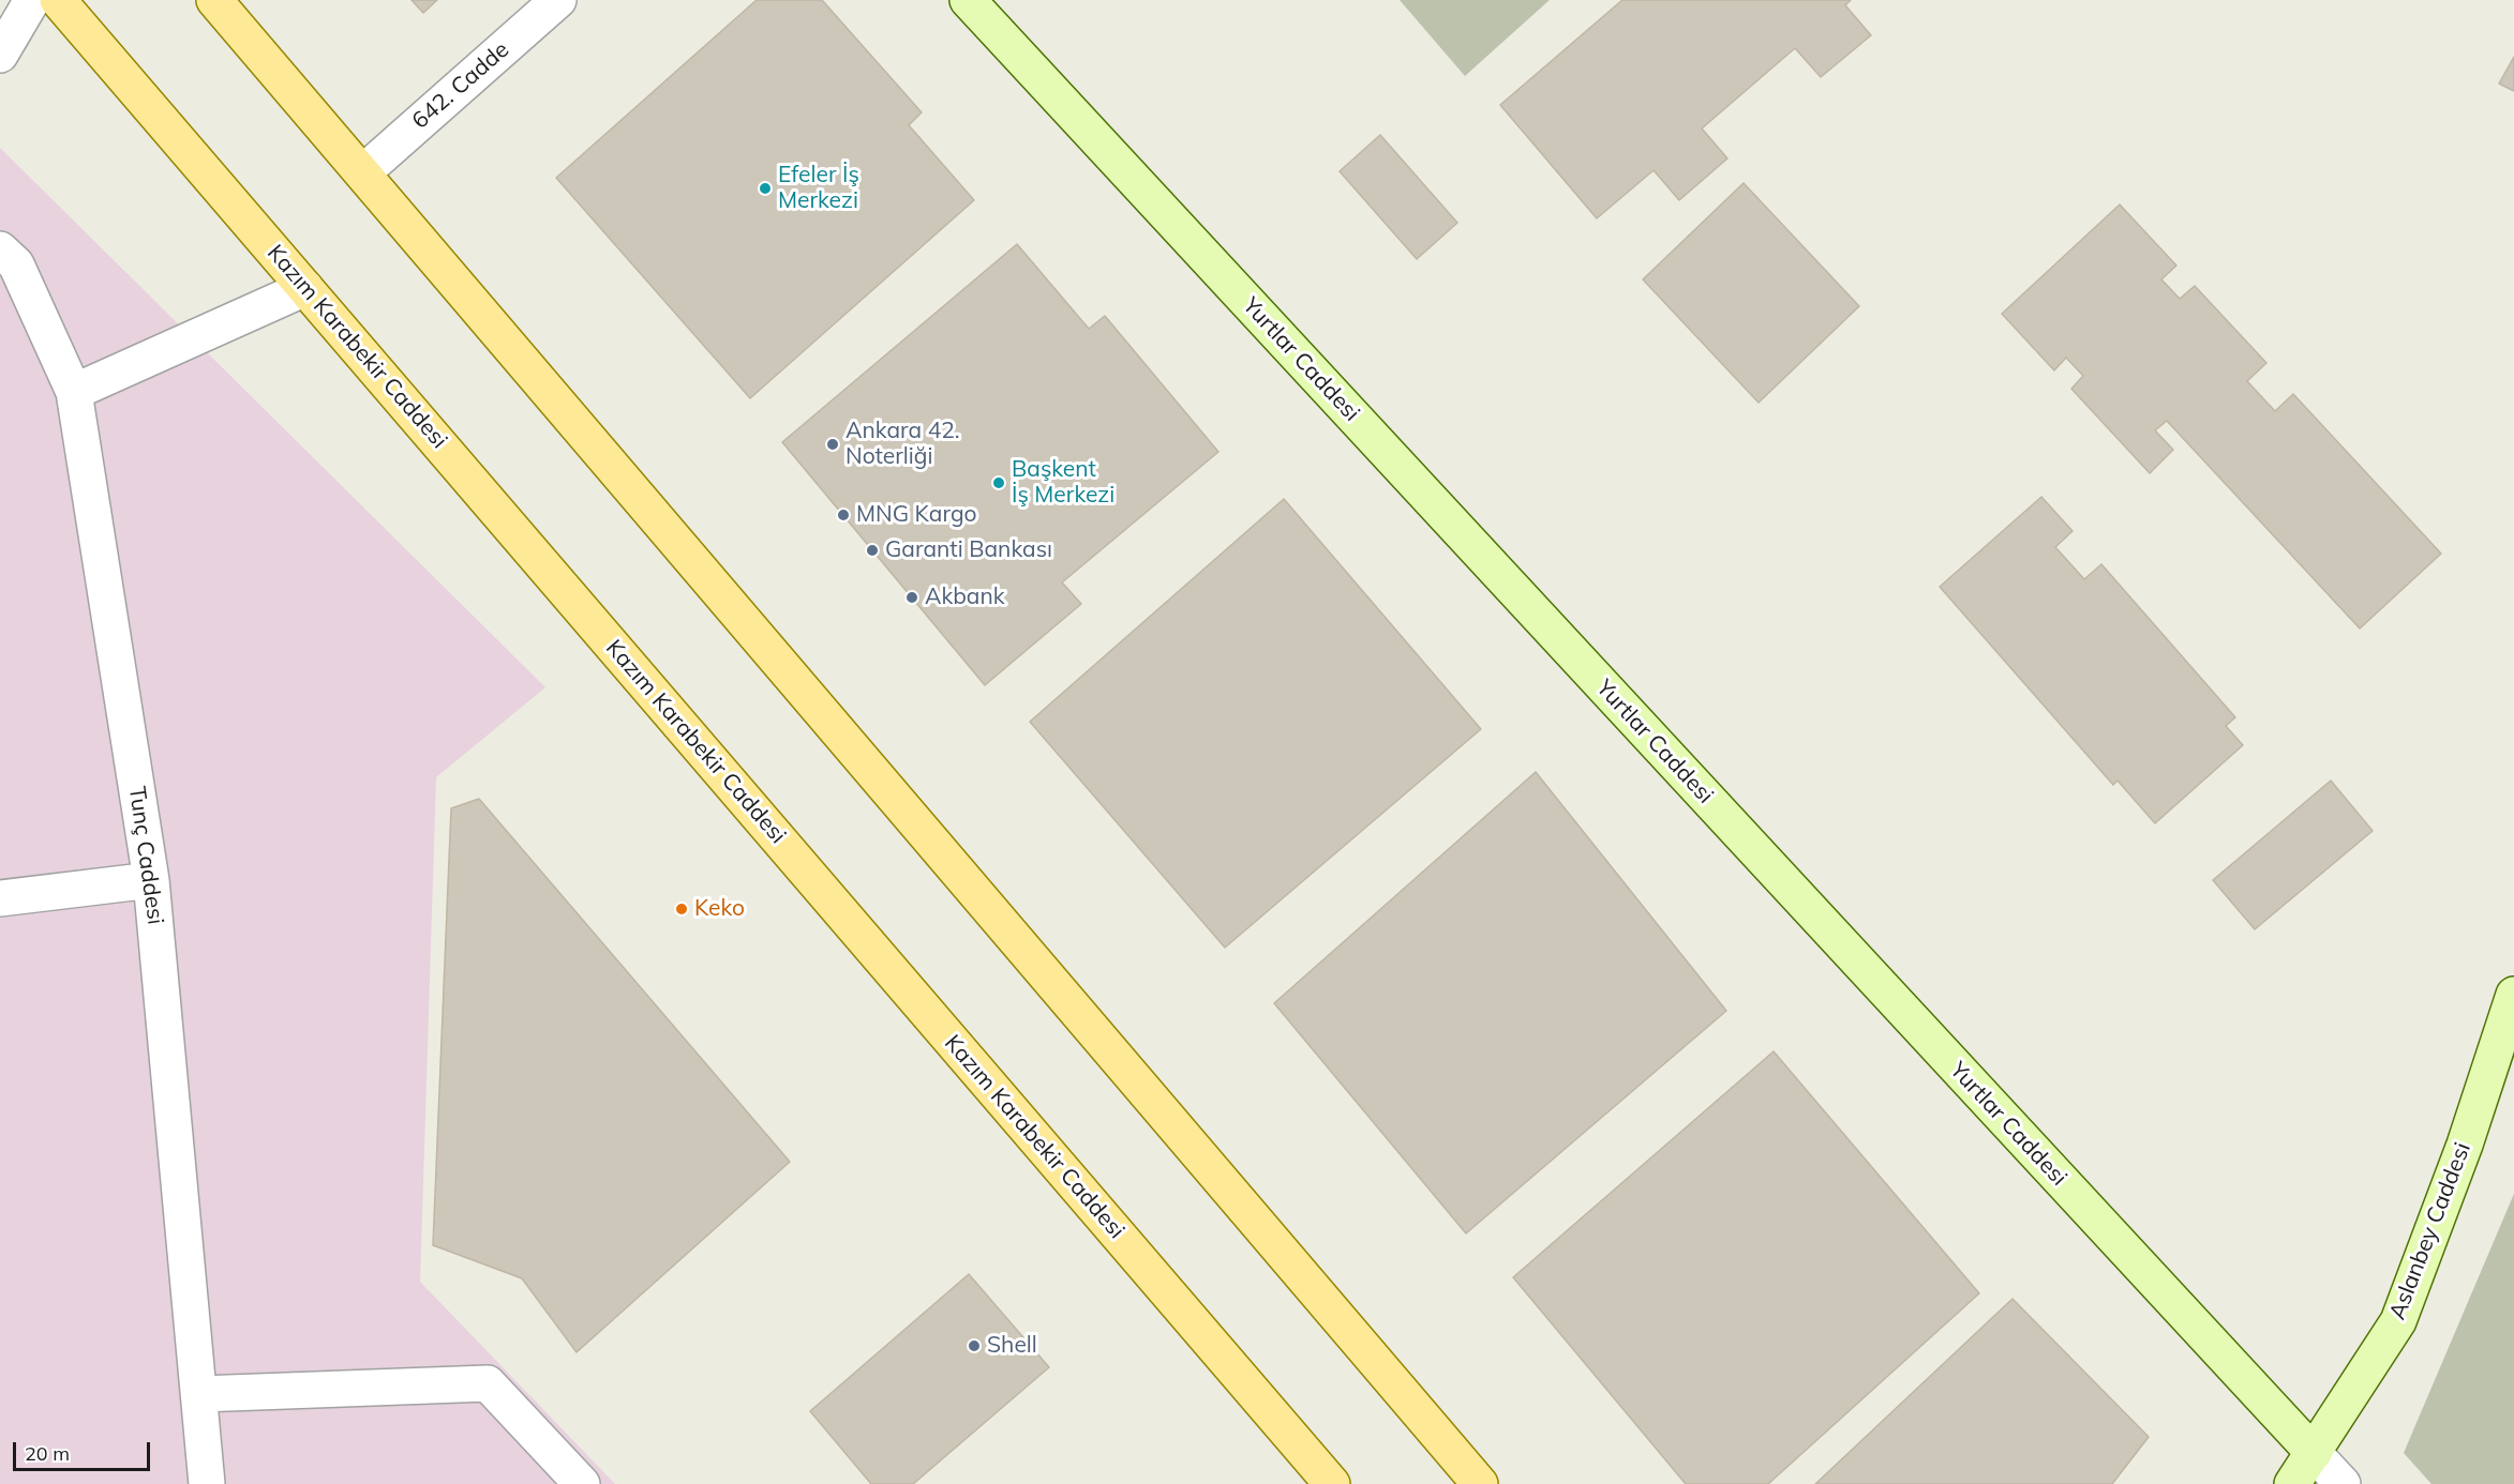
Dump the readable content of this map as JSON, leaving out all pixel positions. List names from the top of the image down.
{
  "streets": {
    "main road": ["Kazım Karabekir Caddesi"],
    "street": [
      "642. Cadde",
      "Yurtlar Caddesi",
      "Tunç Caddesi",
      "Aslanbey Caddesi"
    ]
  },
  "crossings": [
    ["Yurtlar Caddesi", "Aslanbey Caddesi"]
  ],
  "places": [
    "Efeler İş Merkezi",
    "Ankara 42. Noterliği",
    "Başkent İş Merkezi",
    "MNG Kargo",
    "Garanti Bankası",
    "Akbank",
    "Keko",
    "Shell"
  ],
  "scale_bar": "20 m"
}
